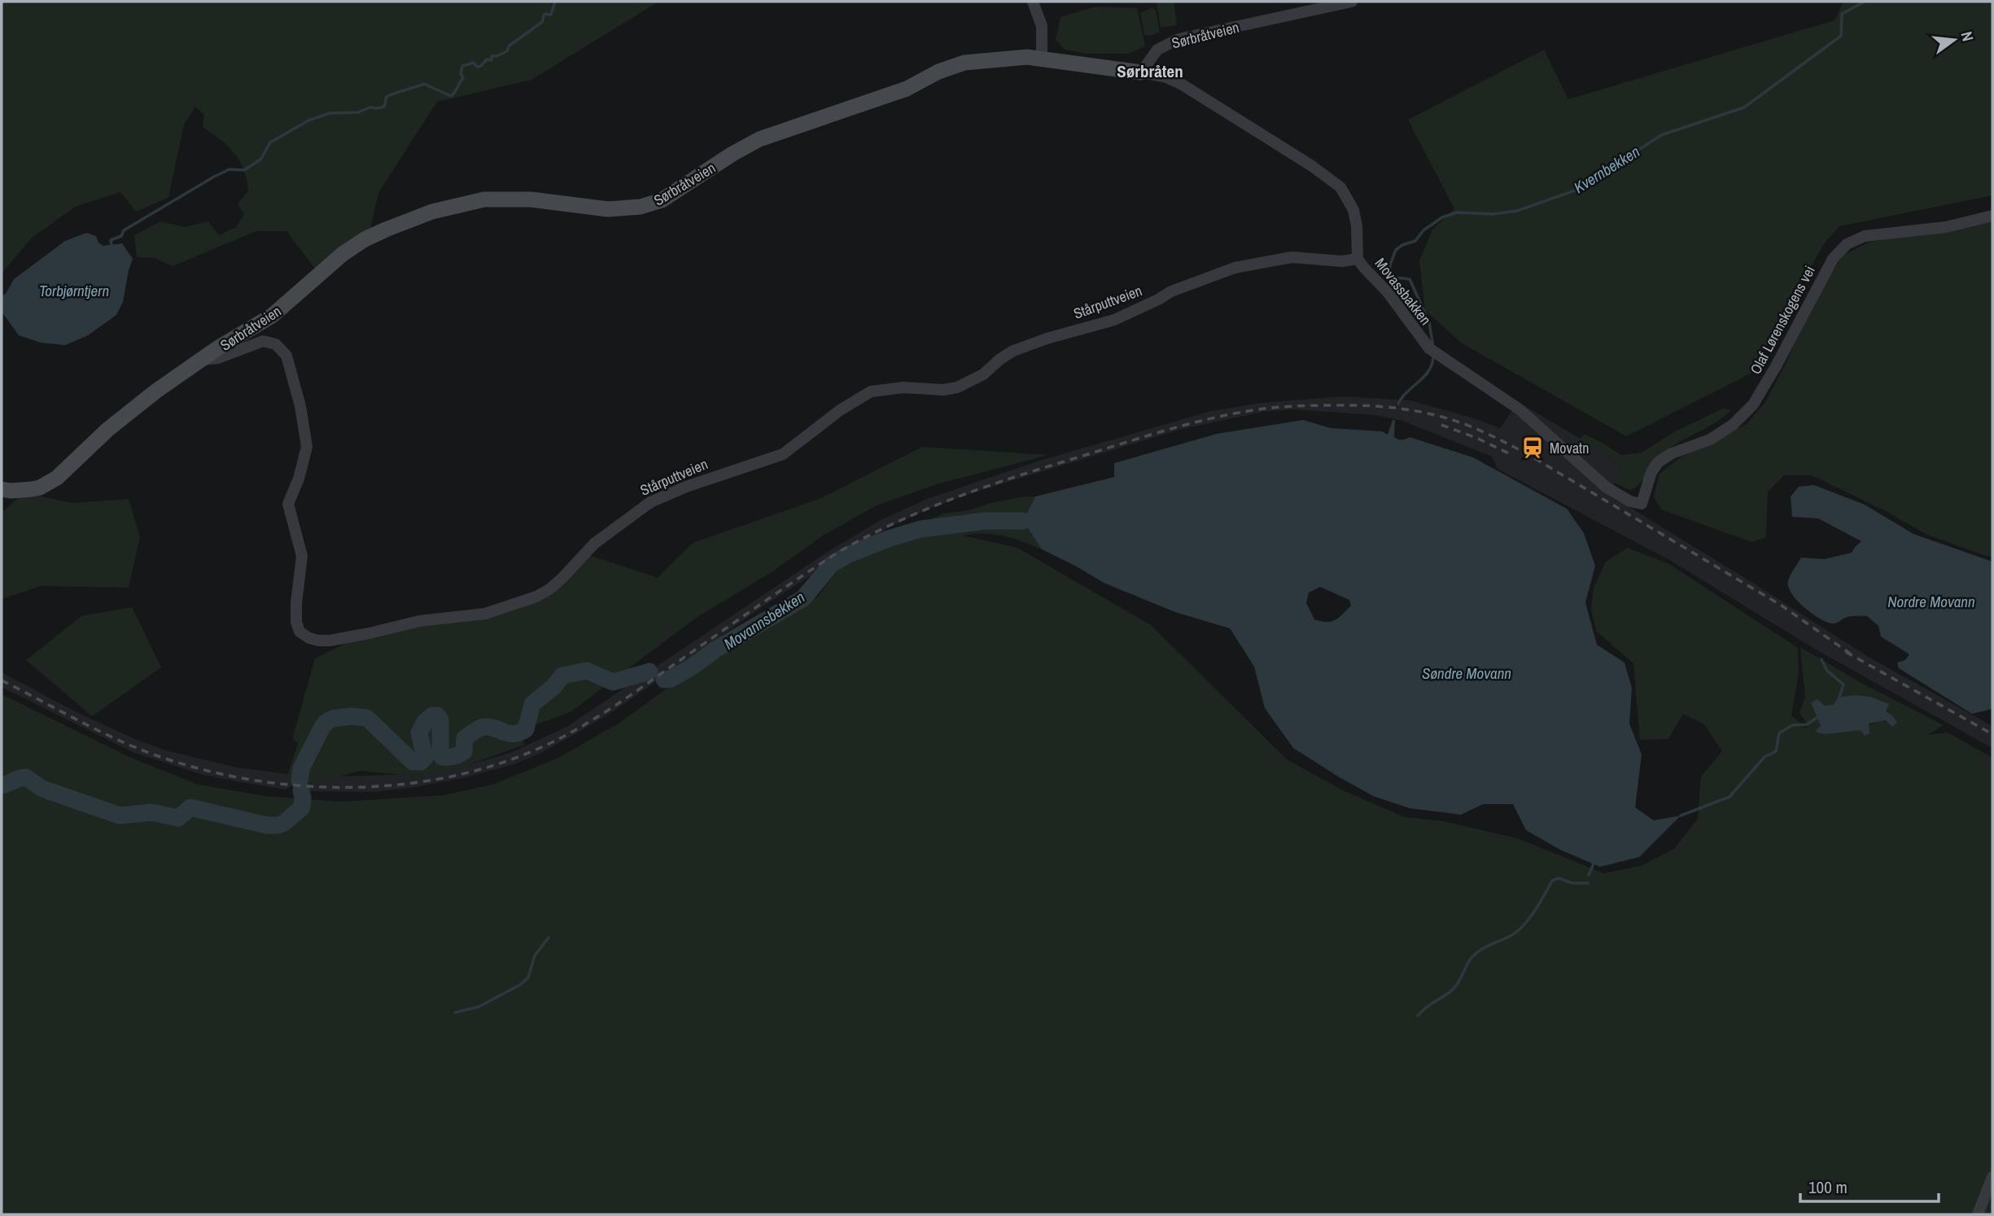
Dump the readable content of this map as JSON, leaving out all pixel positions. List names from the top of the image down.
{
  "streets": {
    "street": [
      "Sørbråtveien",
      "Movassbakken",
      "Stårputtveien",
      "Olaf Lørenskogens vei"
    ]
  },
  "crossings": [
    ["Sørbråtveien", "Movassbakken"],
    ["Sørbråtveien", "Stårputtveien"],
    ["Movassbakken", "Stårputtveien"],
    ["Movassbakken", "Olaf Lørenskogens vei"]
  ],
  "districts": ["Sørbråten"],
  "water": [
    "Kvernbekken",
    "Torbjørntjern",
    "Nordre Movann",
    "Movannsbekken",
    "Søndre Movann"
  ],
  "places": {
    "station": ["Movatn"]
  },
  "scale_bar": "100 m",
  "north": "right"
}
